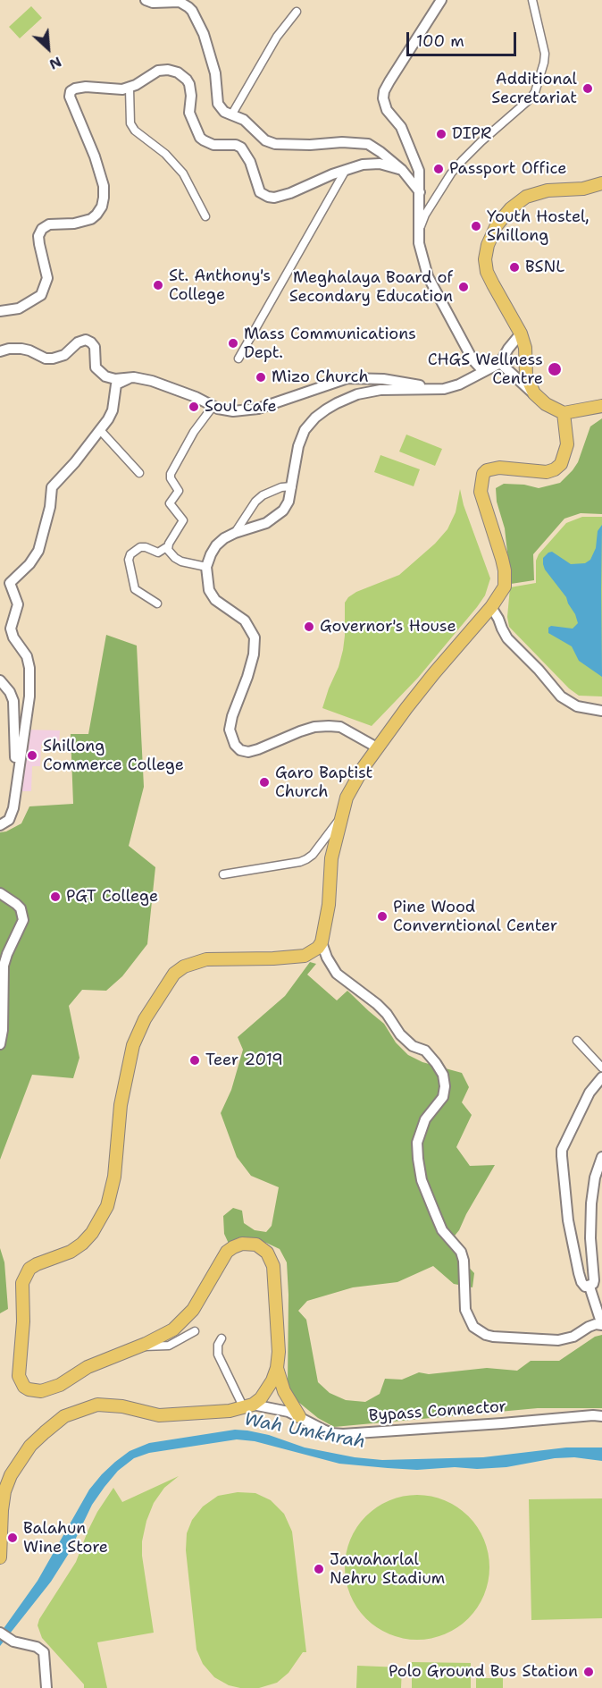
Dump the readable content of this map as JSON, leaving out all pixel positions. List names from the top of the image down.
{
  "streets": {
    "main road": ["Bypass Connector"]
  },
  "water": ["Wah Umkhrah"],
  "places": [
    "Additional Secretariat",
    "DIPR",
    "Passport Office",
    "Youth Hostel, Shillong",
    "BSNL",
    "St. Anthony's College",
    "Meghalaya Board of Secondary Education",
    "Mass Communications Dept.",
    "CHGS Wellness Centre",
    "Mizo Church",
    "Soul Cafe",
    "Governor's House",
    "Shillong Commerce College",
    "Garo Baptist Church",
    "PGT College",
    "Pine Wood Converntional Center",
    "Teer 2019",
    "Balahun Wine Store",
    "Jawaharlal Nehru Stadium",
    "Polo Ground Bus Station"
  ],
  "scale_bar": "100 m",
  "north": "bottom right"
}
